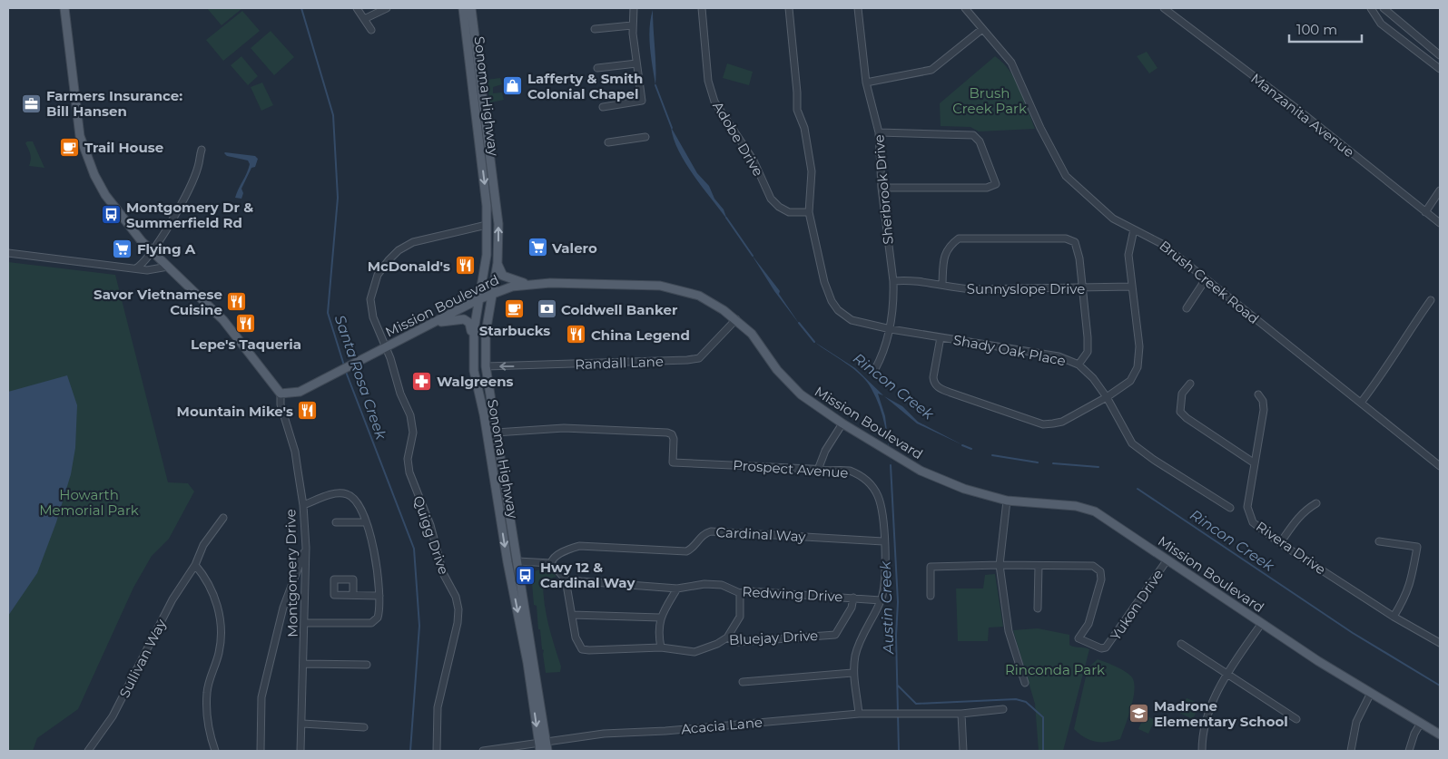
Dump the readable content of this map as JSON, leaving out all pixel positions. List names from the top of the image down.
{
  "streets": {
    "main road": ["Sonoma Highway", "Mission Boulevard", "Montgomery Drive"],
    "street": [
      "Manzanita Avenue",
      "Adobe Drive",
      "Sherbrook Drive",
      "Brush Creek Road",
      "Sunnyslope Drive",
      "Shady Oak Place",
      "Randall Lane",
      "Prospect Avenue",
      "Cardinal Way",
      "Quigg Drive",
      "Rivera Drive",
      "Redwing Drive",
      "Yukon Drive",
      "Bluejay Drive",
      "Sullivan Way",
      "Acacia Lane"
    ]
  },
  "crossings": [
    ["Sonoma Highway", "Mission Boulevard"],
    ["Sonoma Highway", "Randall Lane"],
    ["Sonoma Highway", "Prospect Avenue"],
    ["Sonoma Highway", "Quigg Drive"],
    ["Sonoma Highway", "Acacia Lane"],
    ["Adobe Drive", "Shady Oak Place"],
    ["Sherbrook Drive", "Sunnyslope Drive"],
    ["Sherbrook Drive", "Shady Oak Place"],
    ["Mission Boulevard", "Randall Lane"],
    ["Mission Boulevard", "Quigg Drive"],
    ["Mission Boulevard", "Montgomery Drive"],
    ["Mission Boulevard", "Yukon Drive"],
    ["Prospect Avenue", "Cardinal Way"],
    ["Prospect Avenue", "Redwing Drive"],
    ["Prospect Avenue", "Acacia Lane"],
    ["Redwing Drive", "Bluejay Drive"]
  ],
  "one_way": ["Randall Lane"],
  "water": ["Santa Rosa Creek", "Rincon Creek", "Austin Creek"],
  "parks": ["Brush Creek Park", "Howarth Memorial Park", "Rinconda Park"],
  "places": {
    "shop": ["Lafferty & Smith Colonial Chapel"],
    "office": ["Farmers Insurance: Bill Hansen"],
    "cafe": ["Trail House", "Starbucks"],
    "bus stop": ["Montgomery Dr & Summerfield Rd", "Hwy 12 & Cardinal Way"],
    "supermarket": ["Valero", "Flying A"],
    "restaurant": [
      "McDonald's",
      "Savor Vietnamese Cuisine",
      "Lepe's Taqueria",
      "China Legend",
      "Mountain Mike's"
    ],
    "bank": ["Coldwell Banker"],
    "pharmacy": ["Walgreens"],
    "school or university": ["Madrone Elementary School"]
  },
  "scale_bar": "100 m"
}
